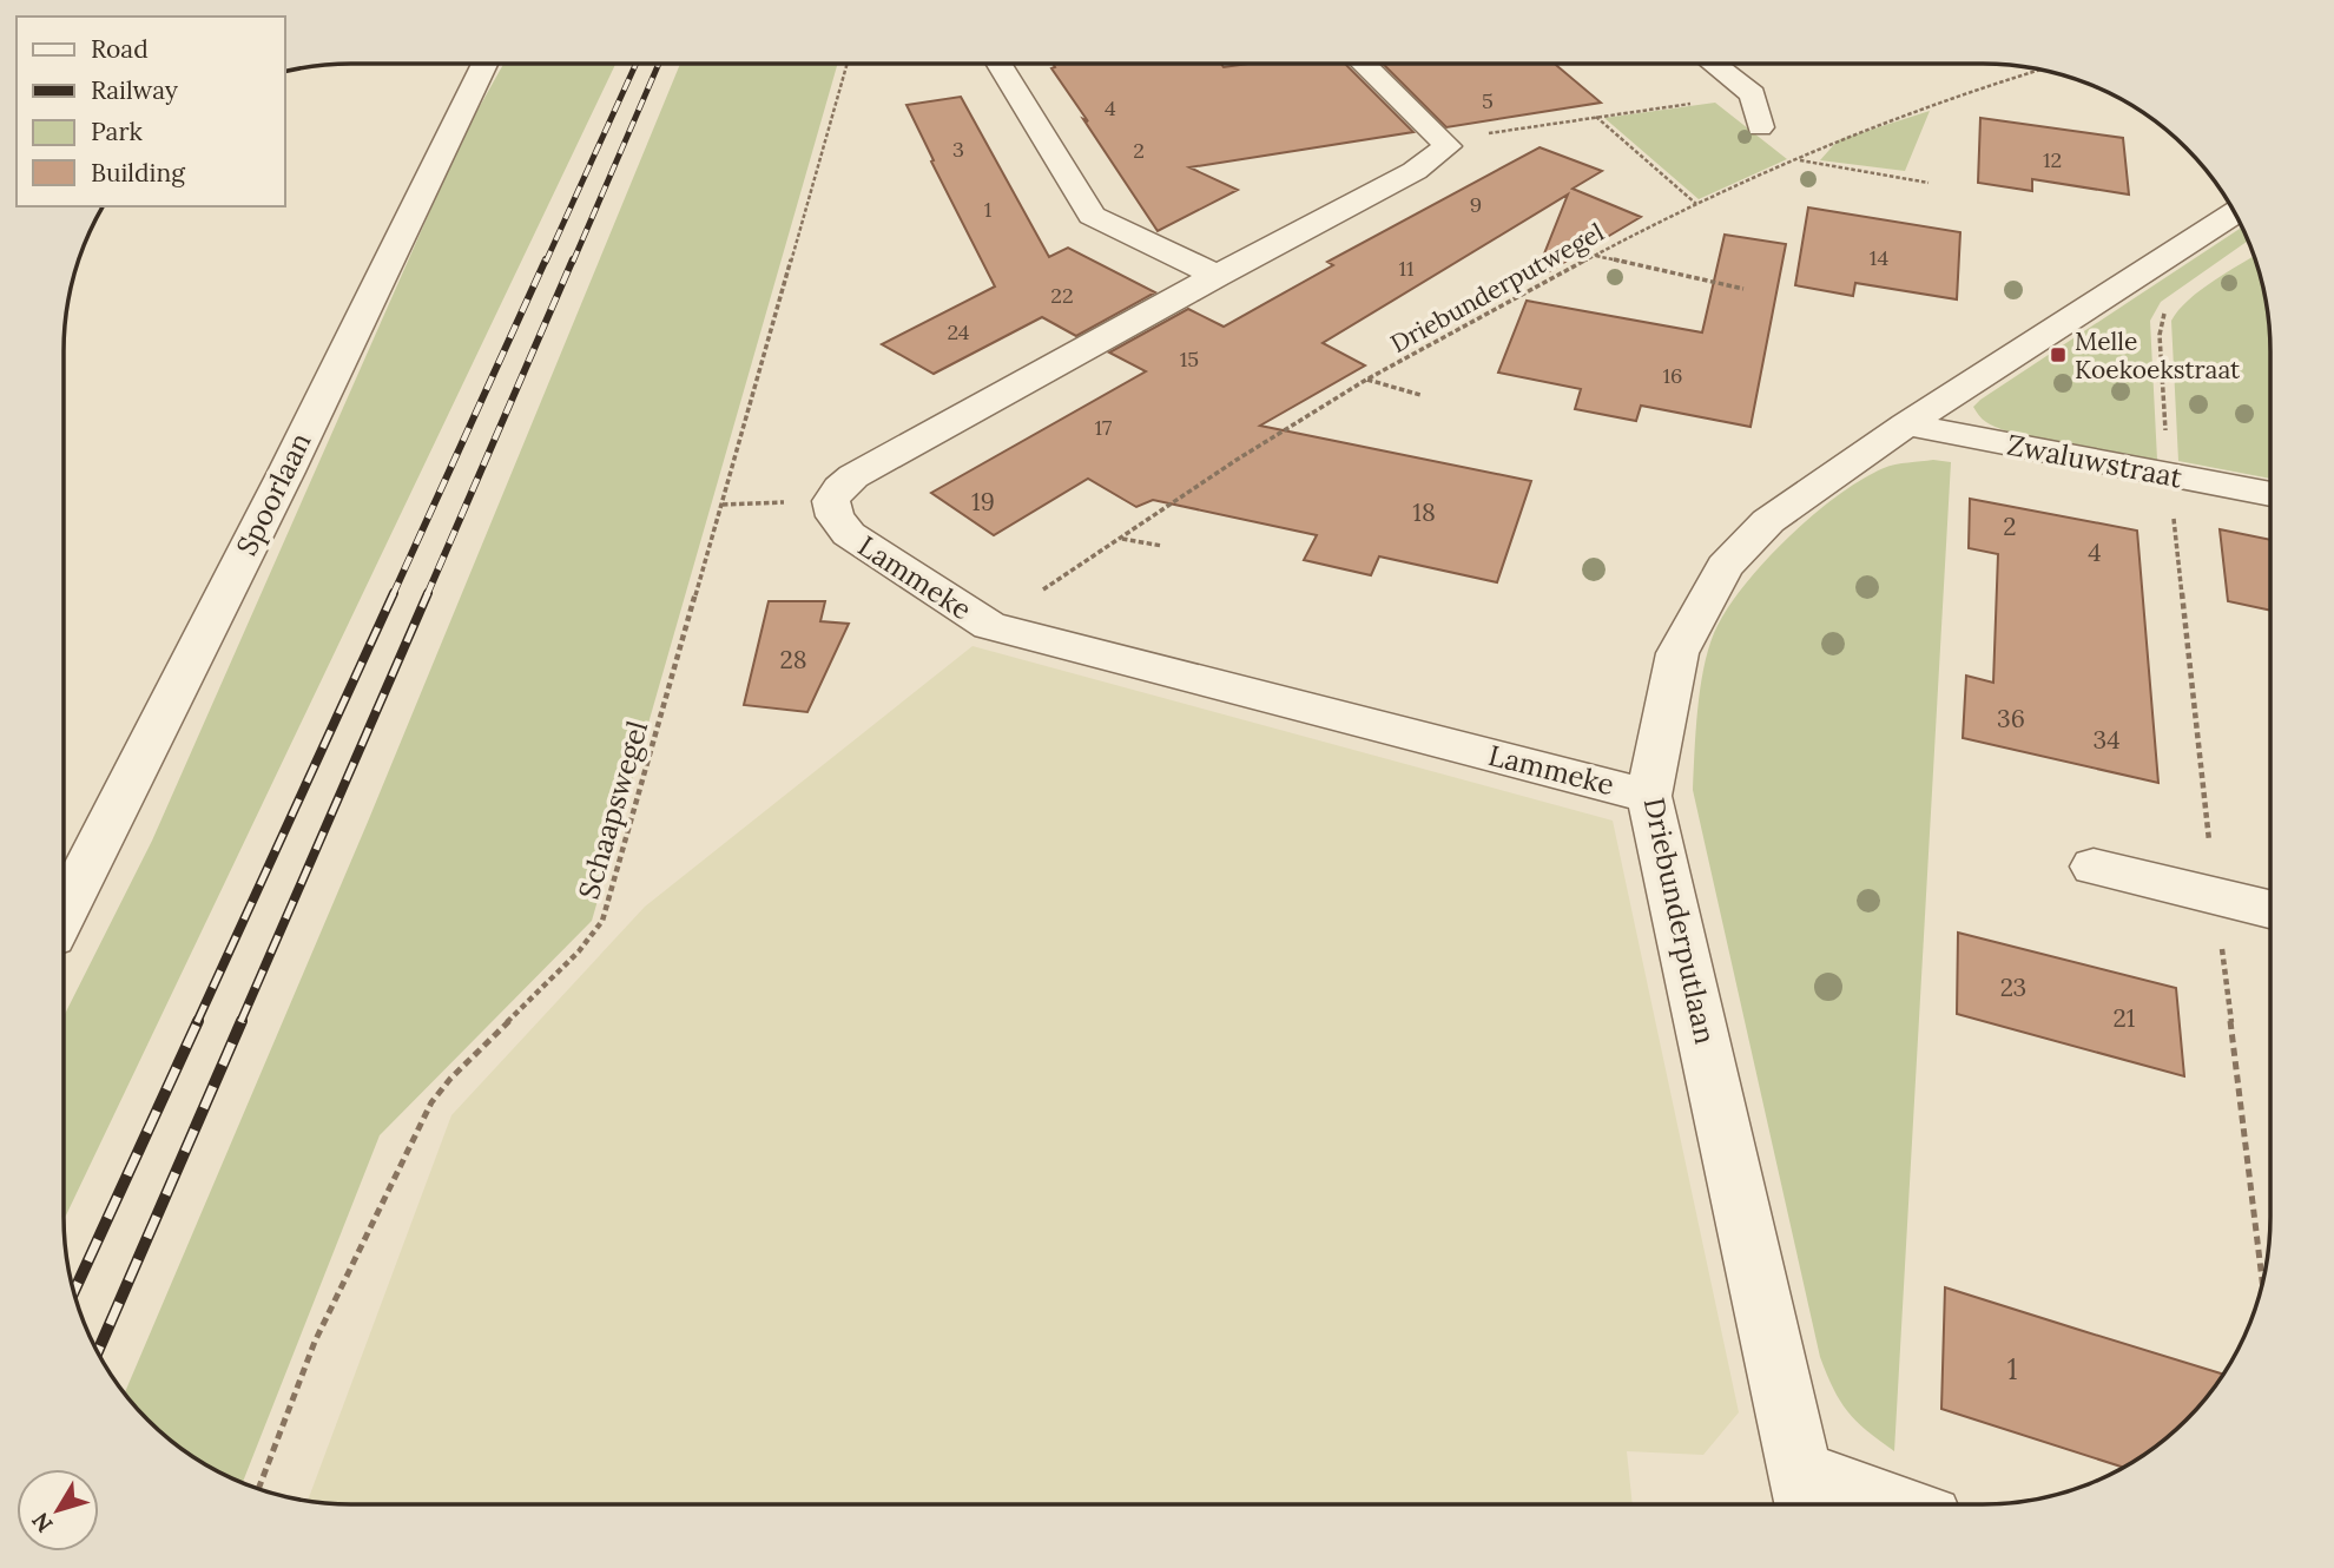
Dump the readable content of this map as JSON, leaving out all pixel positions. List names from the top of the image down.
{
  "streets": {
    "street": [
      "Zwaluwstraat",
      "Spoorlaan",
      "Lammeke",
      "Driebunderputlaan"
    ],
    "path": ["Driebunderputwegel", "Schaapswegel"]
  },
  "crossings": [
    ["Driebunderputwegel", "Lammeke"],
    ["Zwaluwstraat", "Driebunderputlaan"],
    ["Lammeke", "Driebunderputlaan"]
  ],
  "places": {
    "transit": ["Melle Koekoekstraat"]
  },
  "house_numbers": [
    "5",
    "4",
    "3",
    "2",
    "12",
    "9",
    "1",
    "14",
    "11",
    "22",
    "24",
    "15",
    "16",
    "17",
    "19",
    "18",
    "2",
    "4",
    "28",
    "36",
    "34",
    "23",
    "21",
    "1"
  ],
  "legend": [
    "Road",
    "Railway",
    "Park",
    "Building"
  ],
  "north": "bottom left"
}
